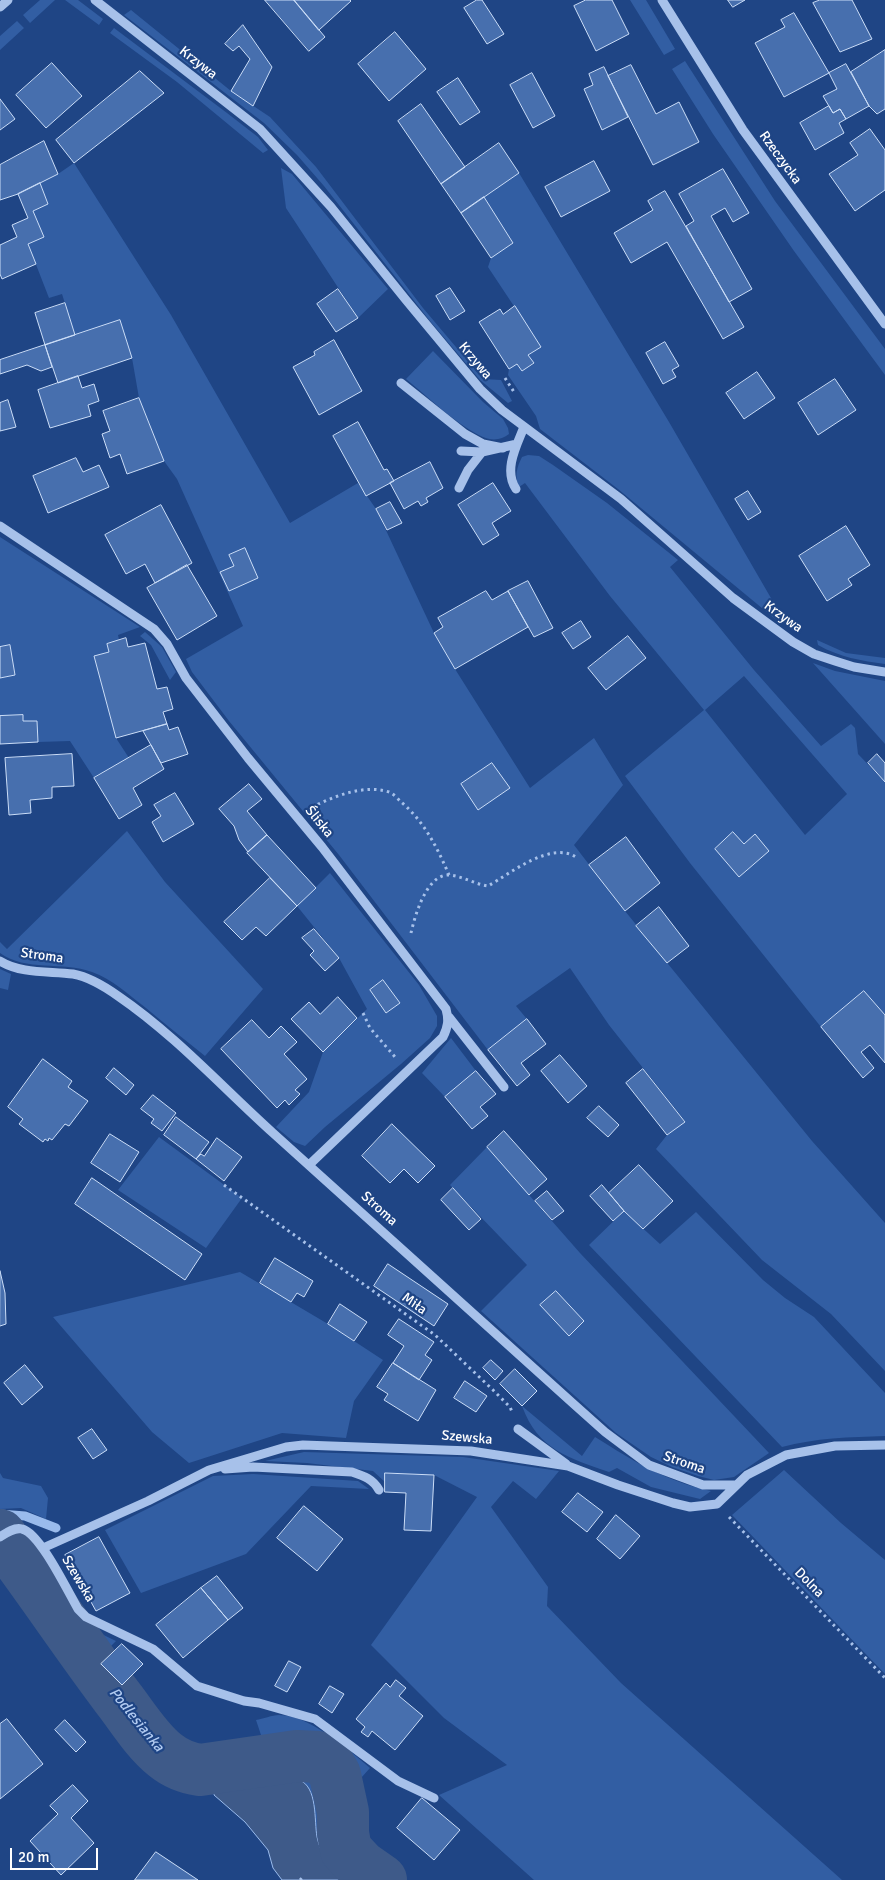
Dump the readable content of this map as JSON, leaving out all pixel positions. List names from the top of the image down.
{
  "streets": {
    "street": [
      "Krzywa",
      "Rzeczycka",
      "Śliska",
      "Stroma",
      "Szewska"
    ],
    "path": ["Miła", "Dolna"]
  },
  "crossings": [
    ["Szewska", "Dolna"]
  ],
  "water": ["Podlesianka"],
  "scale_bar": "20 m"
}
